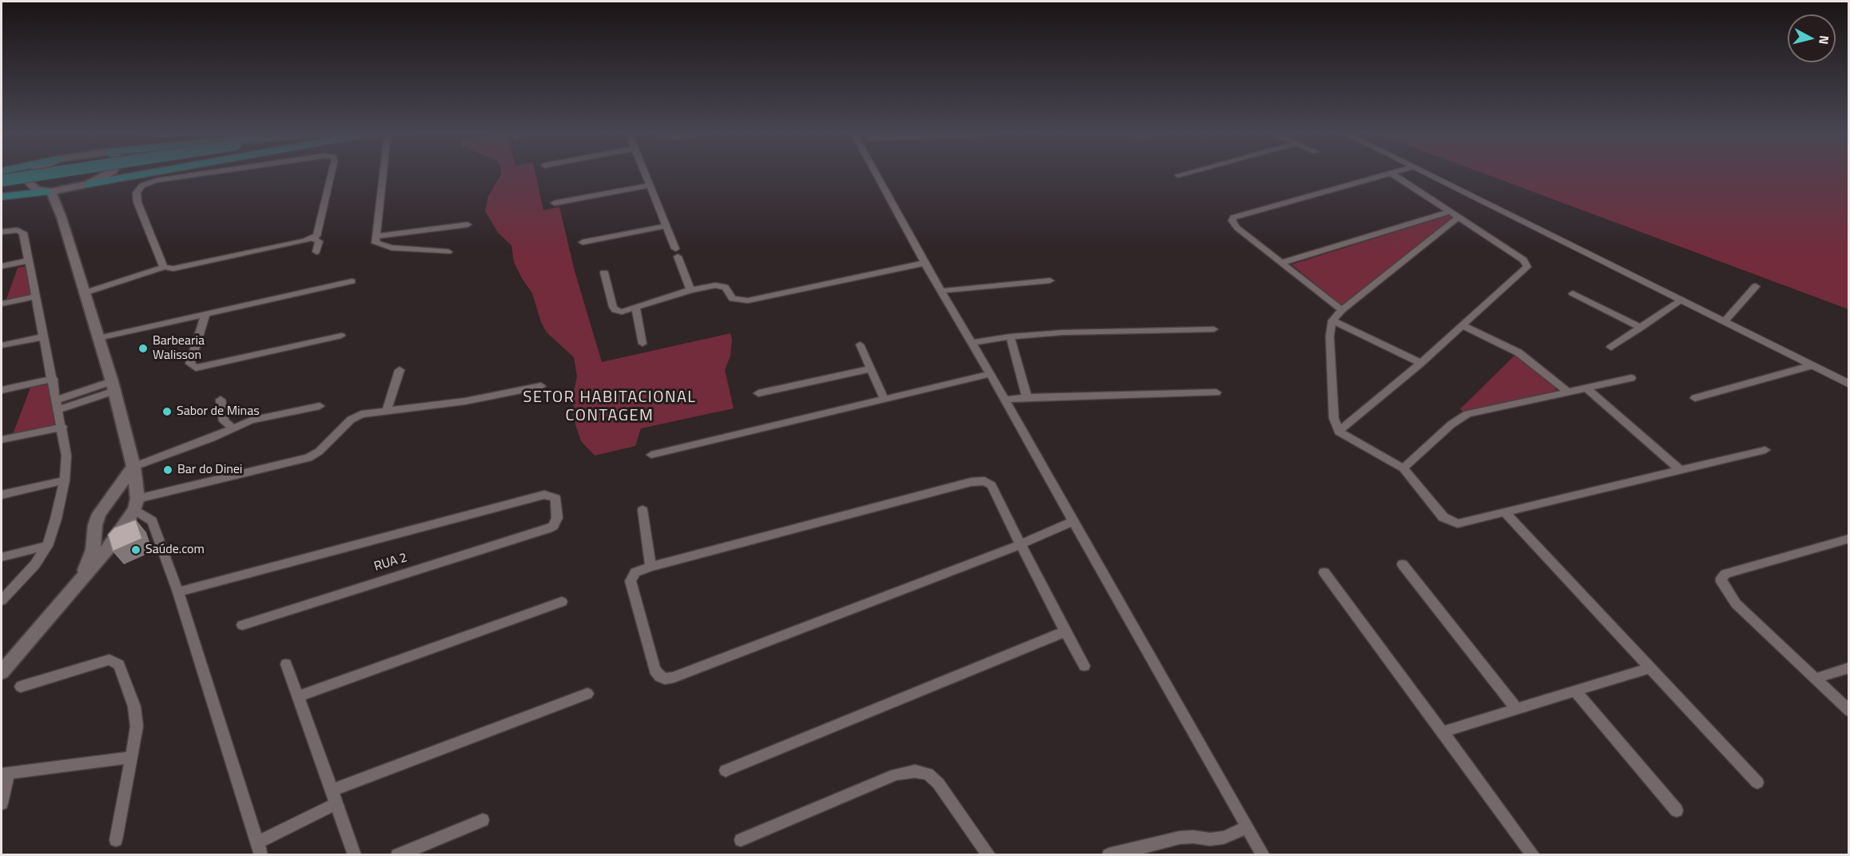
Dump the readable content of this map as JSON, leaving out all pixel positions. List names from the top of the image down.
{
  "streets": {
    "street": ["RUA 2"]
  },
  "districts": ["SETOR HABITACIONAL CONTAGEM"],
  "places": [
    "Barbearia Walisson",
    "Sabor de Minas",
    "Bar do Dinei",
    "Saúde.com"
  ],
  "north": "right"
}
